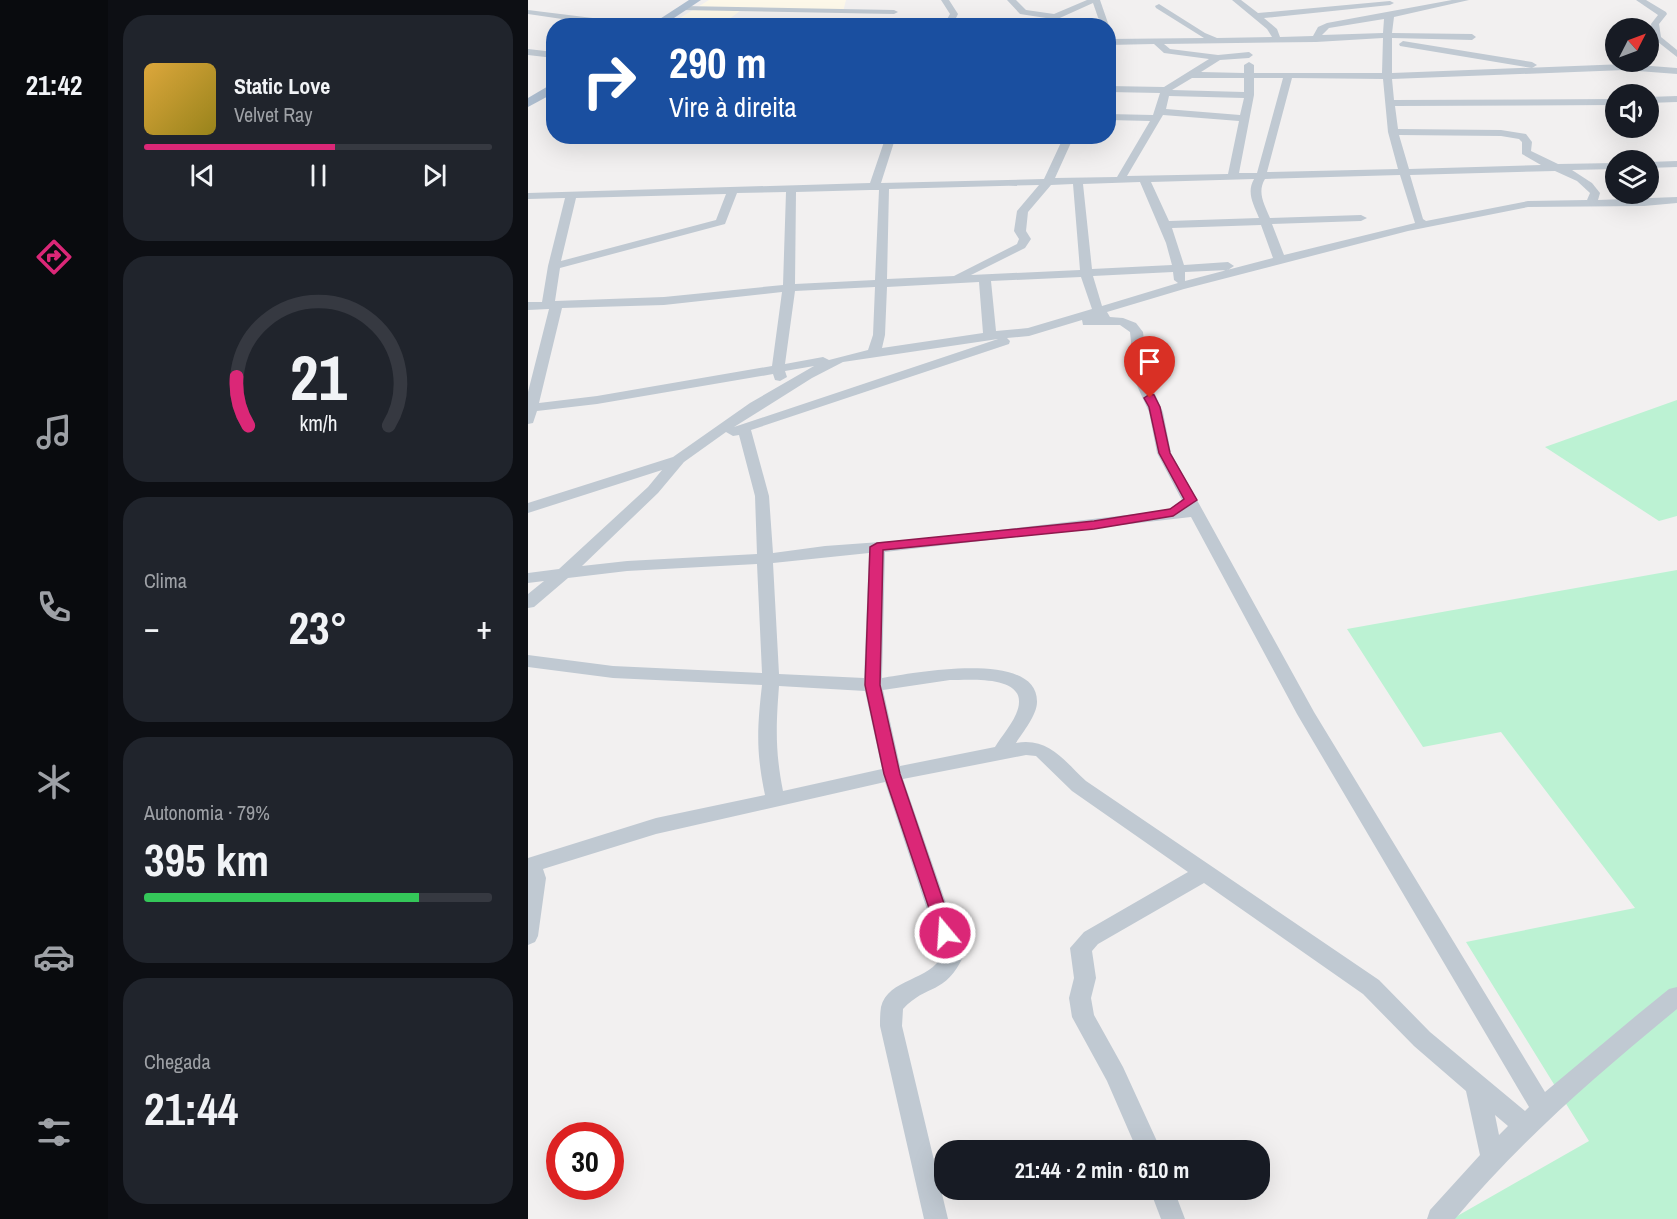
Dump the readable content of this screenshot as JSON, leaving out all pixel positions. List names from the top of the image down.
{
  "north": "top right",
  "page": {
    "tabs": "21:42",
    "turn": ["290 m", "Vire à direita"],
    "song": ["Static Love", "Velvet Ray"],
    "tile": [
      "Clima",
      ["Autonomia · 79%", "395 km"],
      ["Chegada", "21:44"]
    ],
    "heat": ["−", "23°", "+"],
    "limit": "30",
    "trip": "21:44 · 2 min · 610 m",
    "gauge": ["21", "km/h"]
  }
}
